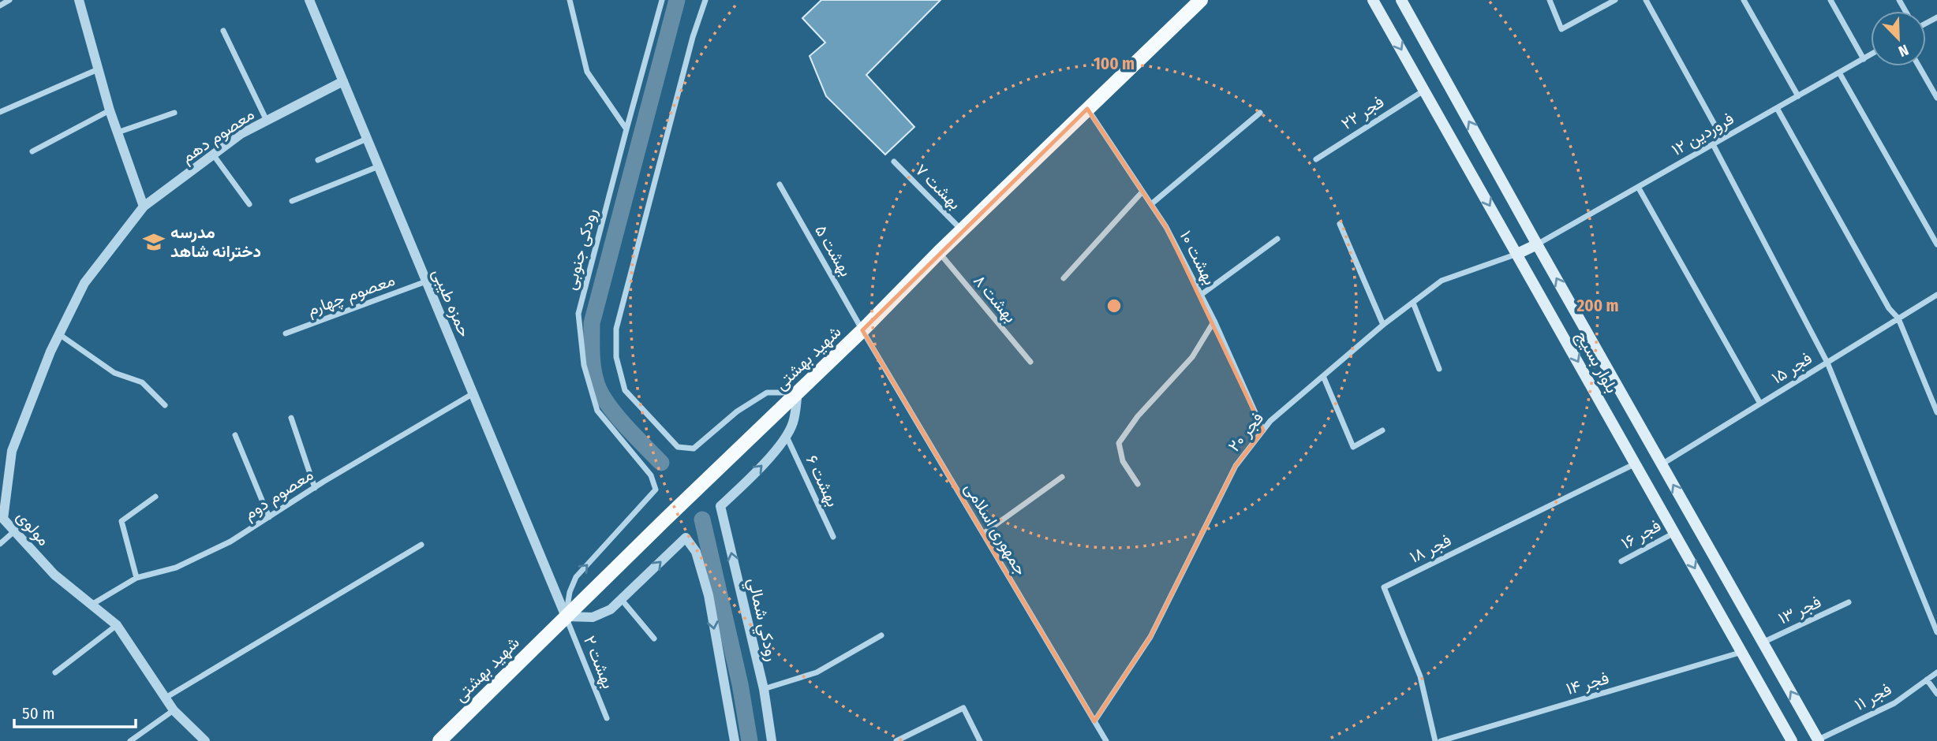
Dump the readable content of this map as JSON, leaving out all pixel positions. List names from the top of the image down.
{
  "streets": {
    "main road": ["شهید بهشتی", "بلوار بسیج"],
    "street": [
      "فجر ۲۲",
      "۱۲ فروردین",
      "معصوم دهم",
      "بهشت ۷",
      "رودکی جنوبی",
      "بهشت ۵",
      "بهشت ۱۰",
      "معصوم چهارم",
      "بهشت ۸",
      "حمزه طیبی",
      "فجر ۱۵",
      "فجر ۲۰",
      "بهشت ۶",
      "معصوم دوم",
      "مولوی",
      "جمهوری اسلامی",
      "فجر ۱۶",
      "فجر ۱۸",
      "فجر ۱۳",
      "رودکي شمالي",
      "بهشت ۲",
      "فجر ۱۴",
      "فجر ۱۱"
    ]
  },
  "crossings": [
    ["فجر ۲۲", "بلوار بسیج"],
    ["۱۲ فروردین", "بلوار بسیج"],
    ["معصوم دهم", "حمزه طیبی"],
    ["معصوم دهم", "مولوی"],
    ["بهشت ۷", "شهید بهشتی"],
    ["رودکی جنوبی", "حمزه طیبی"],
    ["رودکی جنوبی", "شهید بهشتی"],
    ["رودکی جنوبی", "بهشت ۲"],
    ["بهشت ۵", "شهید بهشتی"],
    ["بهشت ۵", "جمهوری اسلامی"],
    ["بهشت ۱۰", "شهید بهشتی"],
    ["بهشت ۱۰", "فجر ۲۰"],
    ["معصوم چهارم", "حمزه طیبی"],
    ["بهشت ۸", "شهید بهشتی"],
    ["حمزه طیبی", "شهید بهشتی"],
    ["حمزه طیبی", "معصوم دوم"],
    ["حمزه طیبی", "بهشت ۲"],
    ["شهید بهشتی", "جمهوری اسلامی"],
    ["شهید بهشتی", "بهشت ۲"],
    ["بلوار بسیج", "فجر ۱۵"],
    ["بلوار بسیج", "فجر ۲۰"],
    ["بلوار بسیج", "فجر ۱۶"],
    ["بلوار بسیج", "فجر ۱۸"],
    ["بلوار بسیج", "فجر ۱۳"],
    ["بلوار بسیج", "فجر ۱۴"],
    ["بلوار بسیج", "فجر ۱۱"],
    ["فجر ۲۰", "جمهوری اسلامی"],
    ["بهشت ۶", "رودکي شمالي"],
    ["معصوم دوم", "مولوی"]
  ],
  "one_way": ["رودکی جنوبی", "رودکي شمالي"],
  "places": {
    "school or university": ["مدرسه دخترانه شاهد"]
  },
  "scale_bar": "50 m",
  "north": "bottom right",
  "rings": ["100 m", "200 m"]
}
